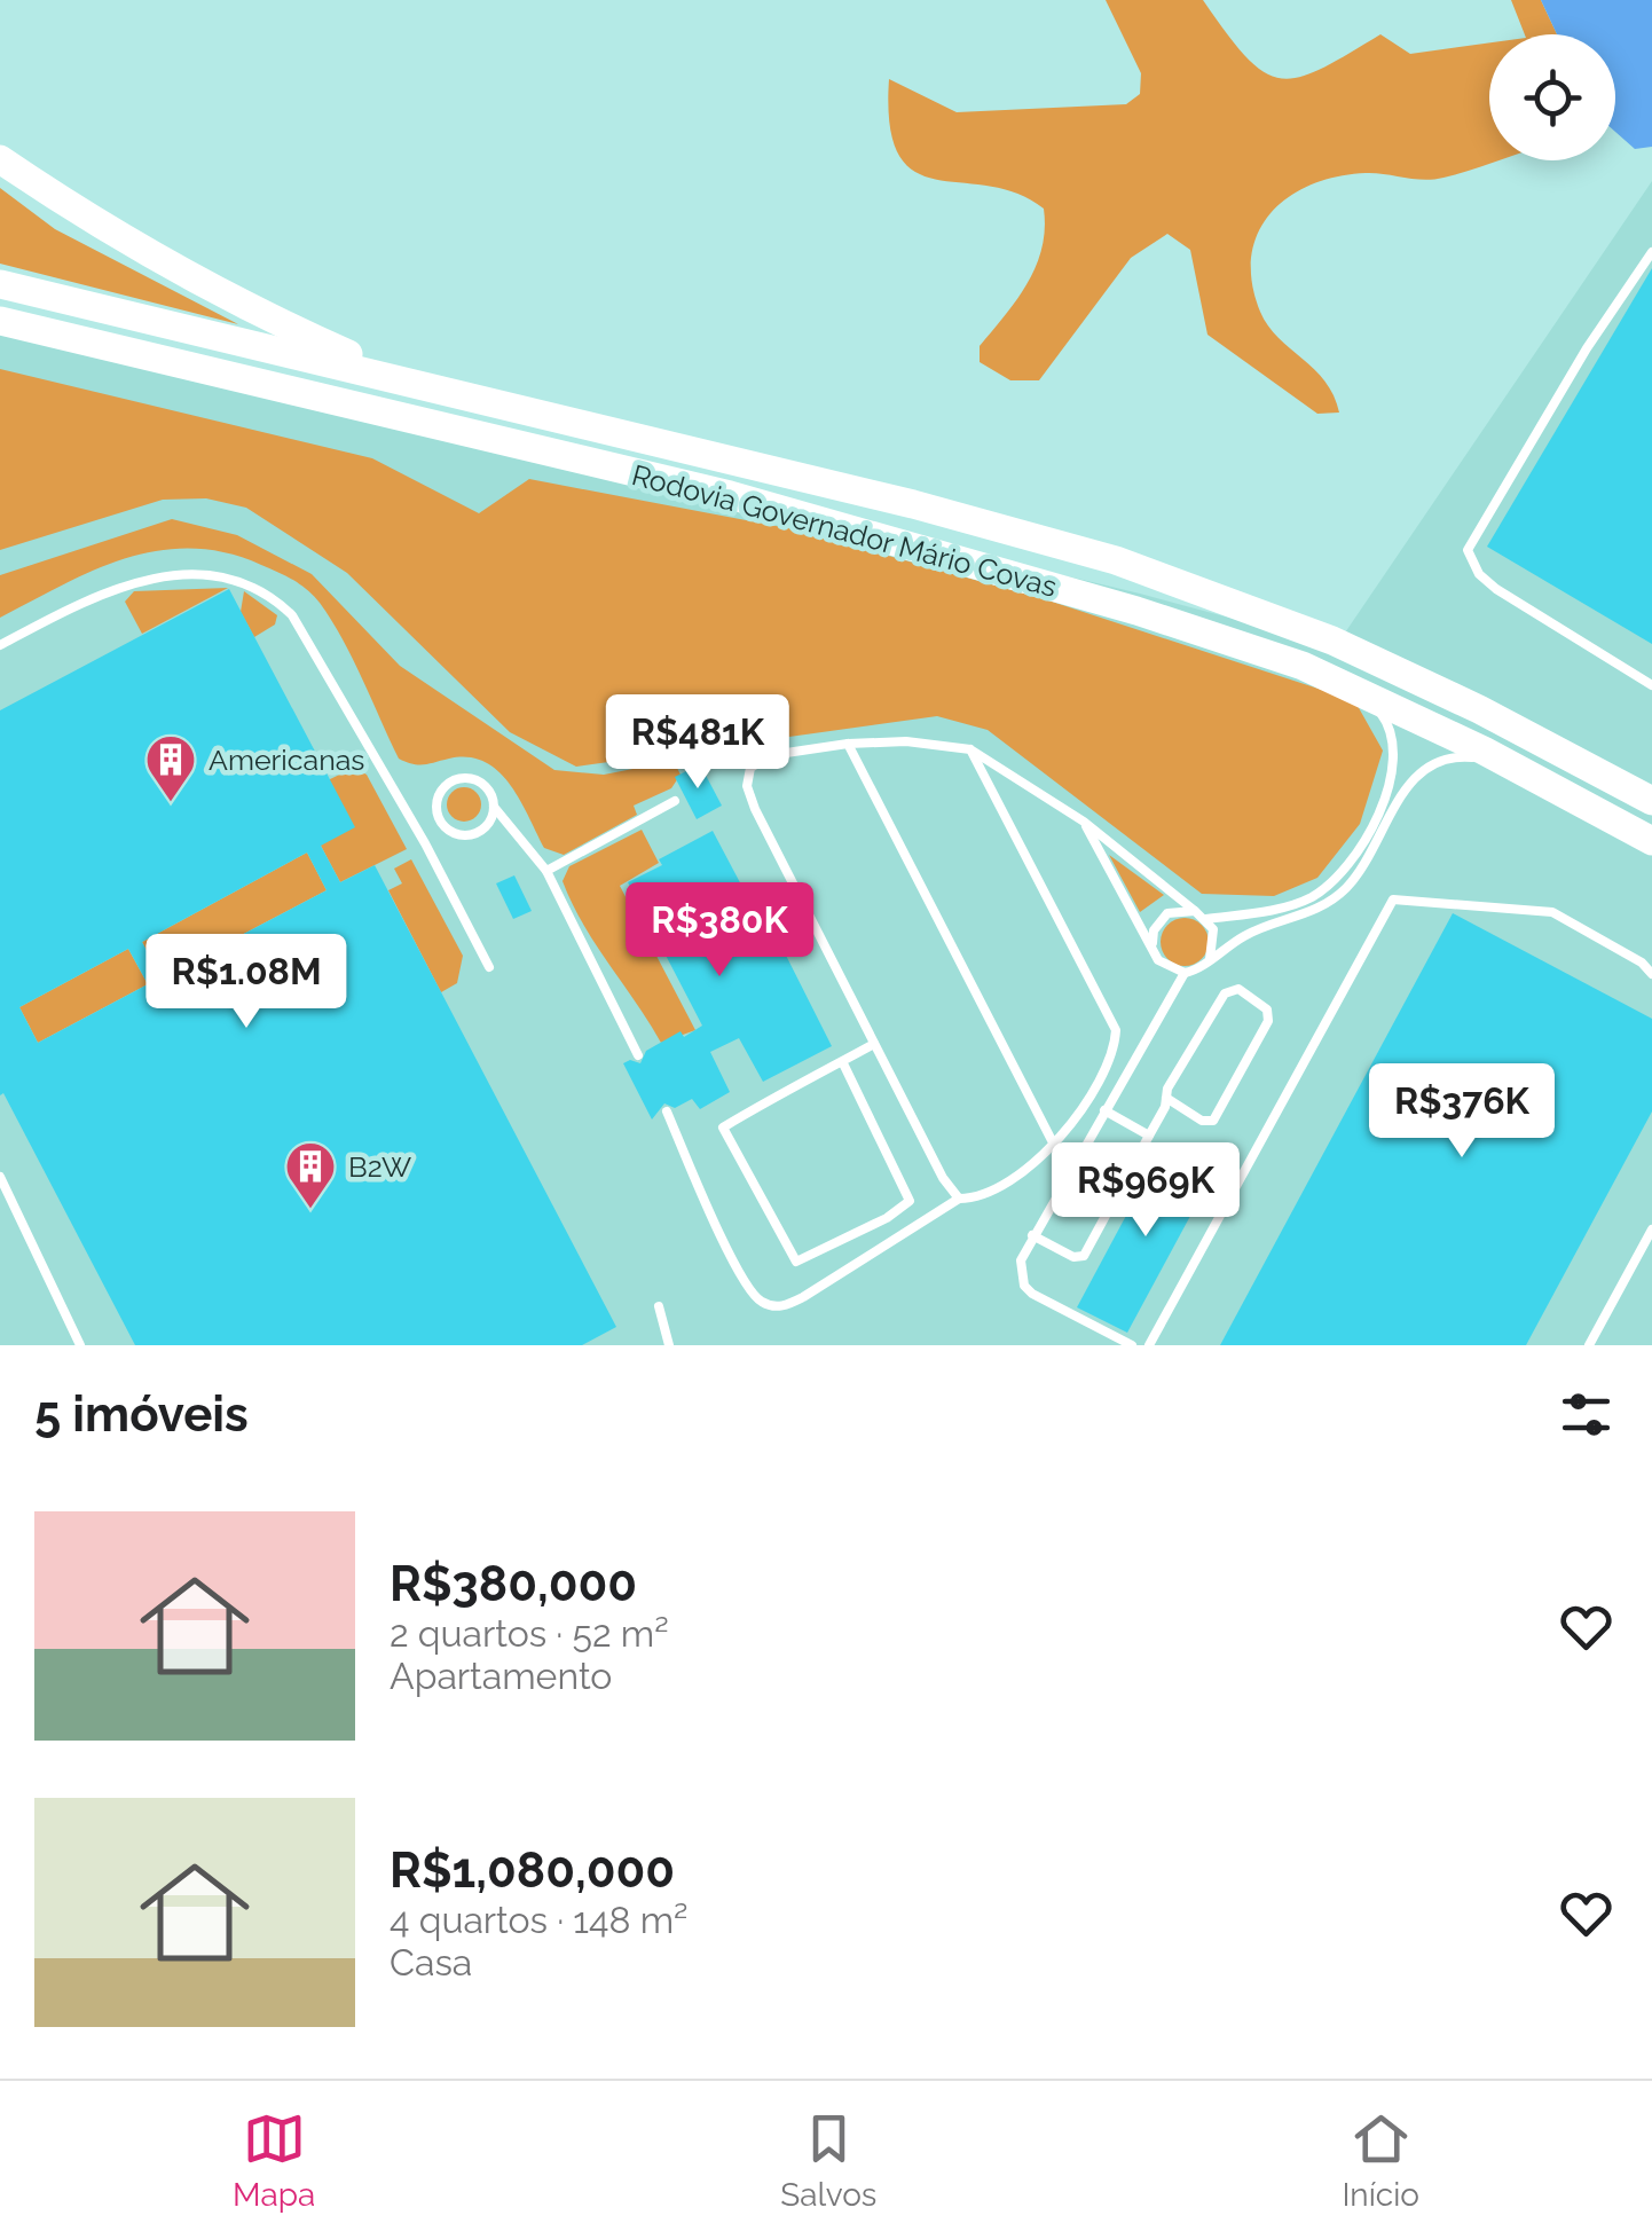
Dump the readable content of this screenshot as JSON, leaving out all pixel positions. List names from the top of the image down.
{
  "streets": {
    "highway": ["Rodovia Governador Mário Covas"]
  },
  "places": {
    "building": ["Americanas", "B2W"]
  },
  "page": {
    "price": [
      "R$481K",
      "R$380K",
      "R$1.08M",
      "R$376K",
      "R$969K"
    ],
    "heading": "5 imóveis",
    "list": [
      {
        "name": "R$380,000",
        "note": "2 quartos · 52 m² · Apartamento"
      },
      {
        "name": "R$1,080,000",
        "note": "4 quartos · 148 m² · Casa"
      }
    ],
    "tabs": ["Mapa", "Salvos", "Início"]
  }
}
